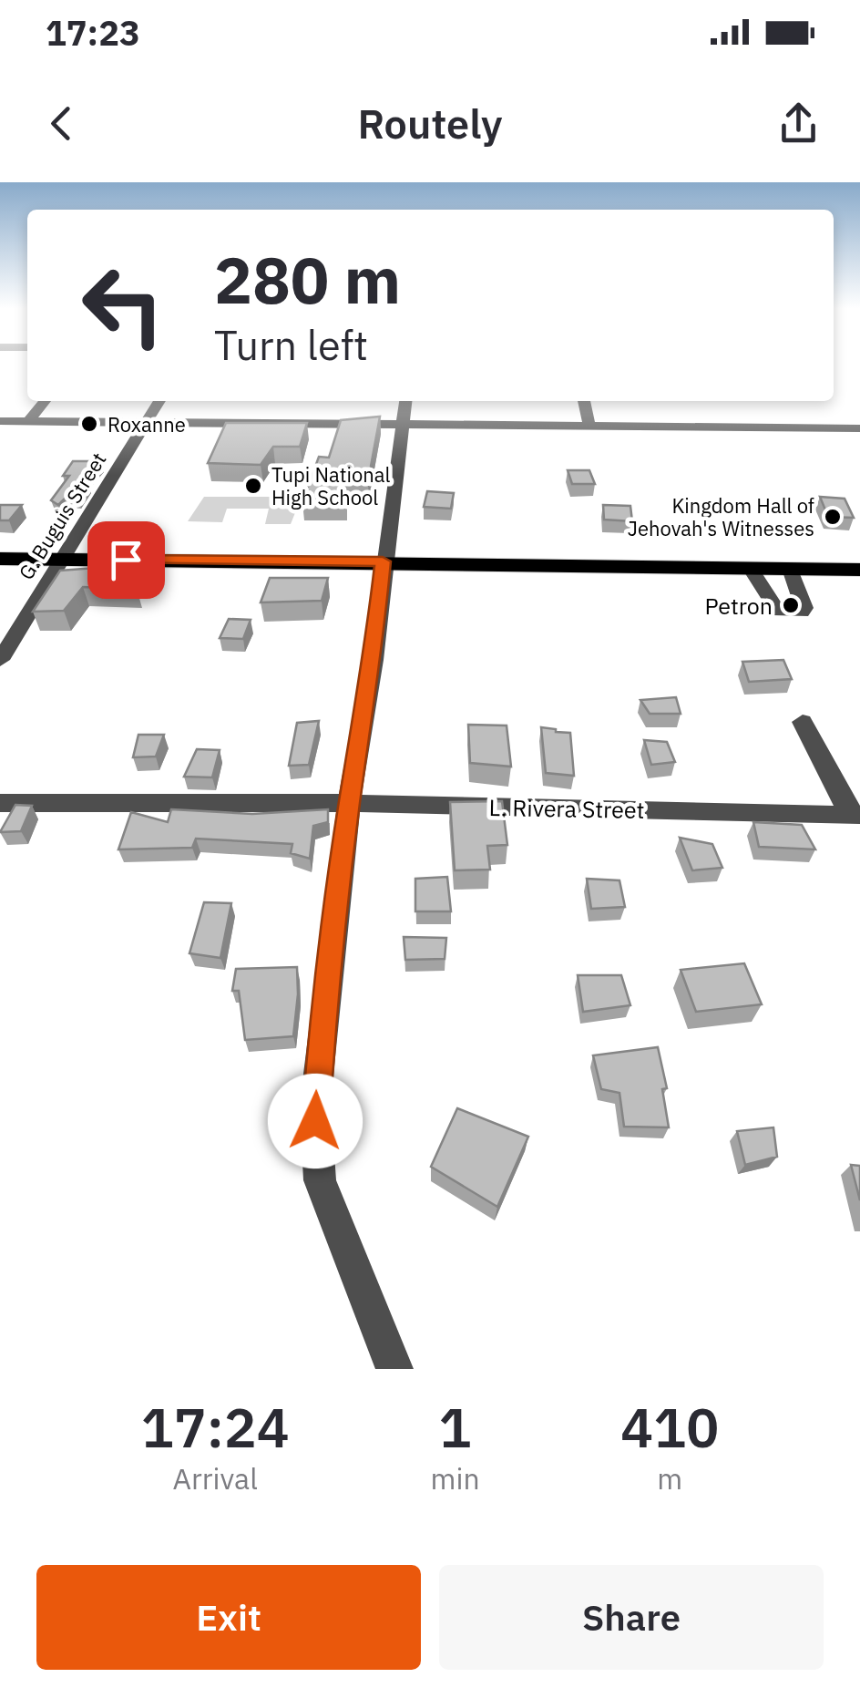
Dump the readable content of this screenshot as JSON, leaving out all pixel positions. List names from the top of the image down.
{
  "streets": {
    "street": ["G. Buguis Street", "L. Rivera Street"]
  },
  "places": [
    "Roxanne",
    "Tupi National High School",
    "Kingdom Hall of Jehovah's Witnesses",
    "Petron"
  ],
  "page": {
    "status": "17:23",
    "header": "Routely",
    "turn": ["280 m", "Turn left"],
    "eta": [
      "17:24",
      "Arrival",
      "1",
      "min",
      "410",
      "m"
    ],
    "buttons": ["Exit", "Share"]
  }
}
